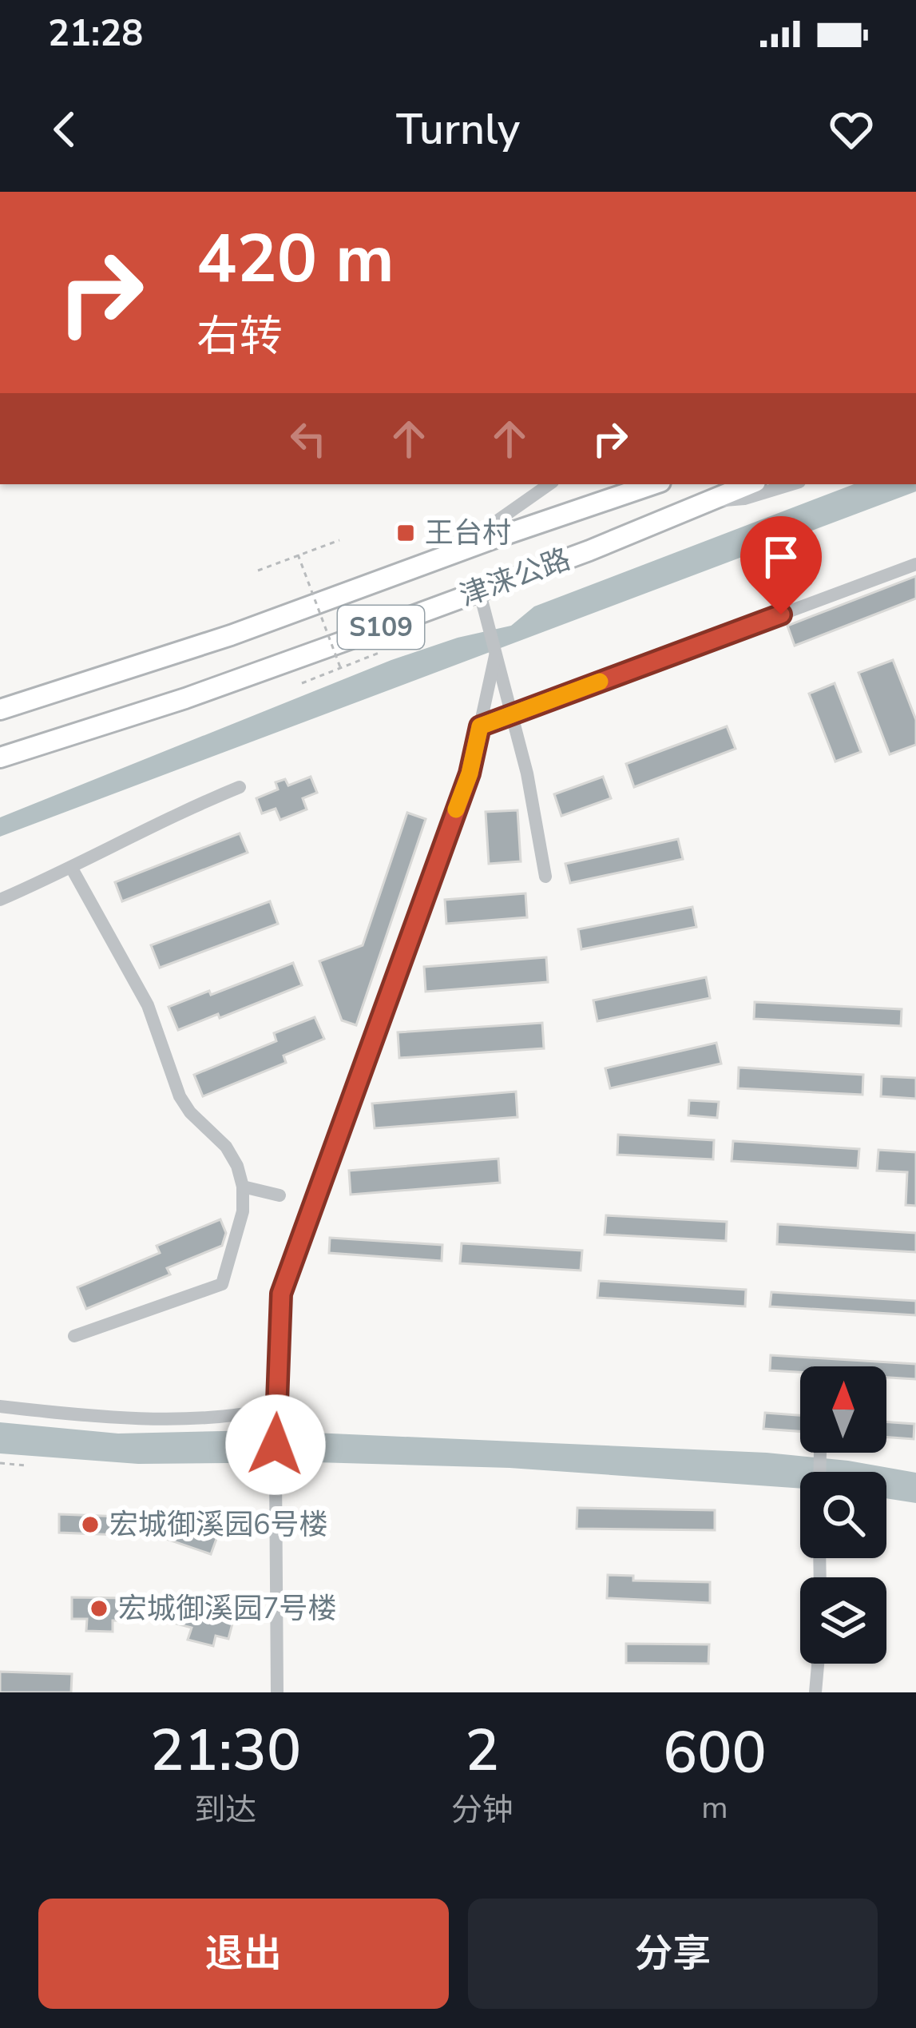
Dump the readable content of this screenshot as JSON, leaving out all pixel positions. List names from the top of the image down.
{
  "streets": {
    "highway": ["津涞公路", "S109"]
  },
  "places": {
    "transit": ["王台村"],
    "other": ["宏城御溪园6号楼", "宏城御溪园7号楼"]
  },
  "north": "top",
  "page": {
    "status": "21:28",
    "header": "Turnly",
    "turn": ["420 m", "右转"],
    "eta": [
      "21:30",
      "到达",
      "2",
      "分钟",
      "600",
      "m"
    ],
    "buttons": ["退出", "分享"]
  }
}
